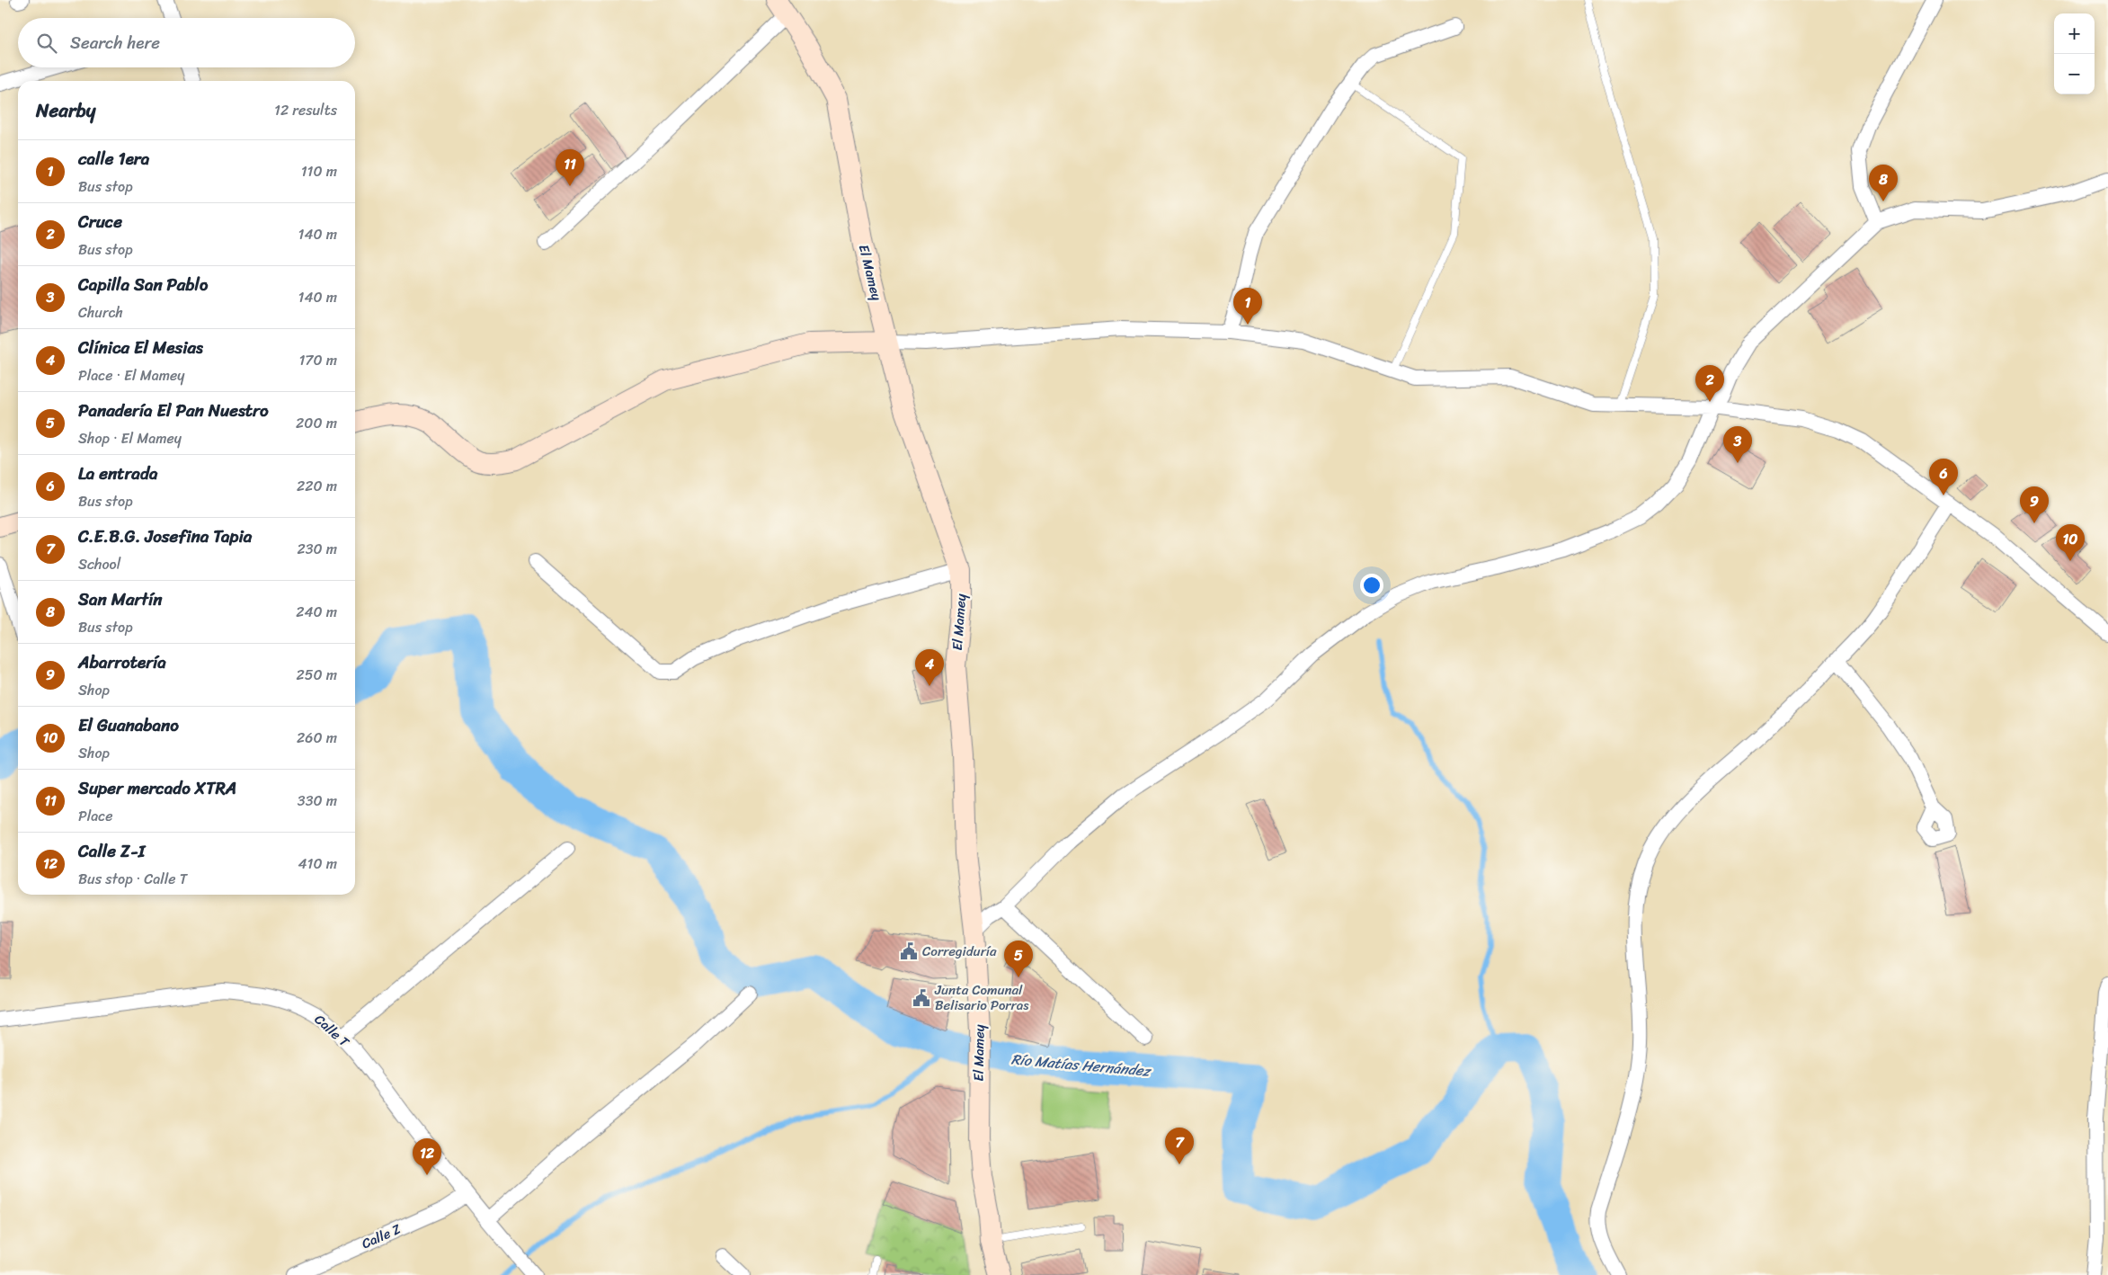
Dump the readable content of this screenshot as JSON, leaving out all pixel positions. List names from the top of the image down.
{
  "streets": {
    "street": ["El Mamey", "Calle T", "Calle Z"]
  },
  "crossings": [
    ["Calle T", "Calle Z"]
  ],
  "water": ["Río Matías Hernández"],
  "places": {
    "public building": ["Corregiduría", "Junta Comunal Belisario Porras"]
  },
  "page": {
    "map_buttons": ["+", "−"],
    "search": "Search here",
    "heading": ["Nearby", "12 results"],
    "list": [
      {
        "mark": "1",
        "name": "calle 1era",
        "note": "Bus stop",
        "value": "110 m"
      },
      {
        "mark": "2",
        "name": "Cruce",
        "note": "Bus stop",
        "value": "140 m"
      },
      {
        "mark": "3",
        "name": "Capilla San Pablo",
        "note": "Church",
        "value": "140 m"
      },
      {
        "mark": "4",
        "name": "Clínica El Mesias",
        "note": "Place · El Mamey",
        "value": "170 m"
      },
      {
        "mark": "5",
        "name": "Panadería El Pan Nuestro",
        "note": "Shop · El Mamey",
        "value": "200 m"
      },
      {
        "mark": "6",
        "name": "La entrada",
        "note": "Bus stop",
        "value": "220 m"
      },
      {
        "mark": "7",
        "name": "C.E.B.G. Josefina Tapia",
        "note": "School",
        "value": "230 m"
      },
      {
        "mark": "8",
        "name": "San Martín",
        "note": "Bus stop",
        "value": "240 m"
      },
      {
        "mark": "9",
        "name": "Abarrotería",
        "note": "Shop",
        "value": "250 m"
      },
      {
        "mark": "10",
        "name": "El Guanabano",
        "note": "Shop",
        "value": "260 m"
      },
      {
        "mark": "11",
        "name": "Super mercado XTRA",
        "note": "Place",
        "value": "330 m"
      },
      {
        "mark": "12",
        "name": "Calle Z-I",
        "note": "Bus stop · Calle T",
        "value": "410 m"
      }
    ],
    "pins": [
      "11",
      "8",
      "1",
      "2",
      "3",
      "6",
      "9",
      "10",
      "4",
      "5",
      "7",
      "12"
    ]
  }
}
